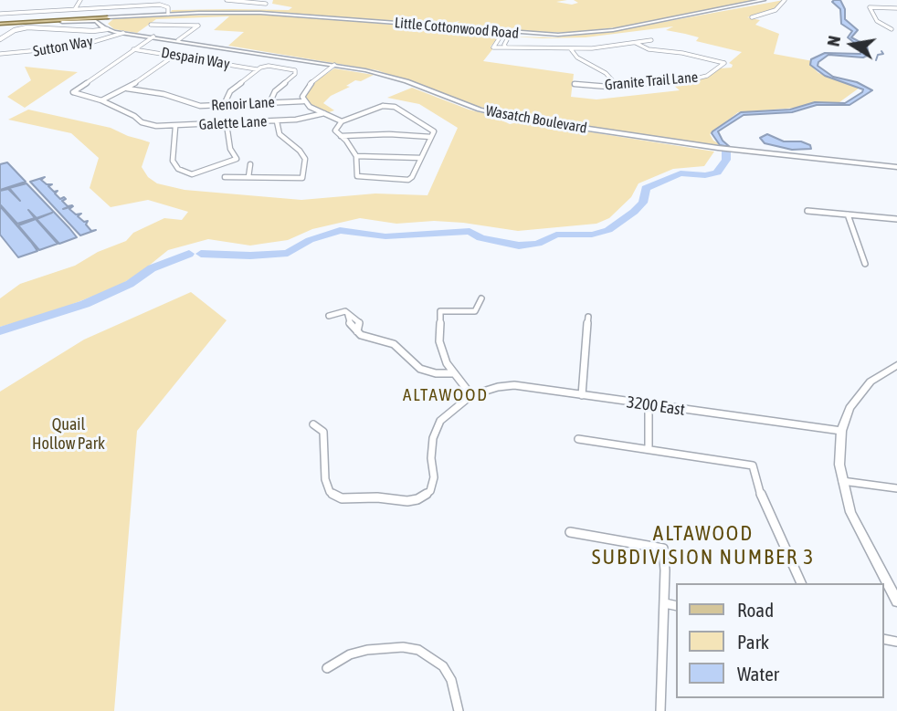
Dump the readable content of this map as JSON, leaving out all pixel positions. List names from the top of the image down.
{
  "streets": {
    "main road": ["Little Cottonwood Road", "Wasatch Boulevard"],
    "street": [
      "Sutton Way",
      "Despain Way",
      "Granite Trail Lane",
      "Renoir Lane",
      "Galette Lane",
      "3200 East"
    ]
  },
  "crossings": [
    ["Sutton Way", "Wasatch Boulevard"],
    ["Despain Way", "Galette Lane"]
  ],
  "districts": ["ALTAWOOD", "ALTAWOOD SUBDIVISION NUMBER 3"],
  "parks": ["Quail Hollow Park"],
  "legend": ["Road", "Park", "Water"],
  "north": "left"
}
